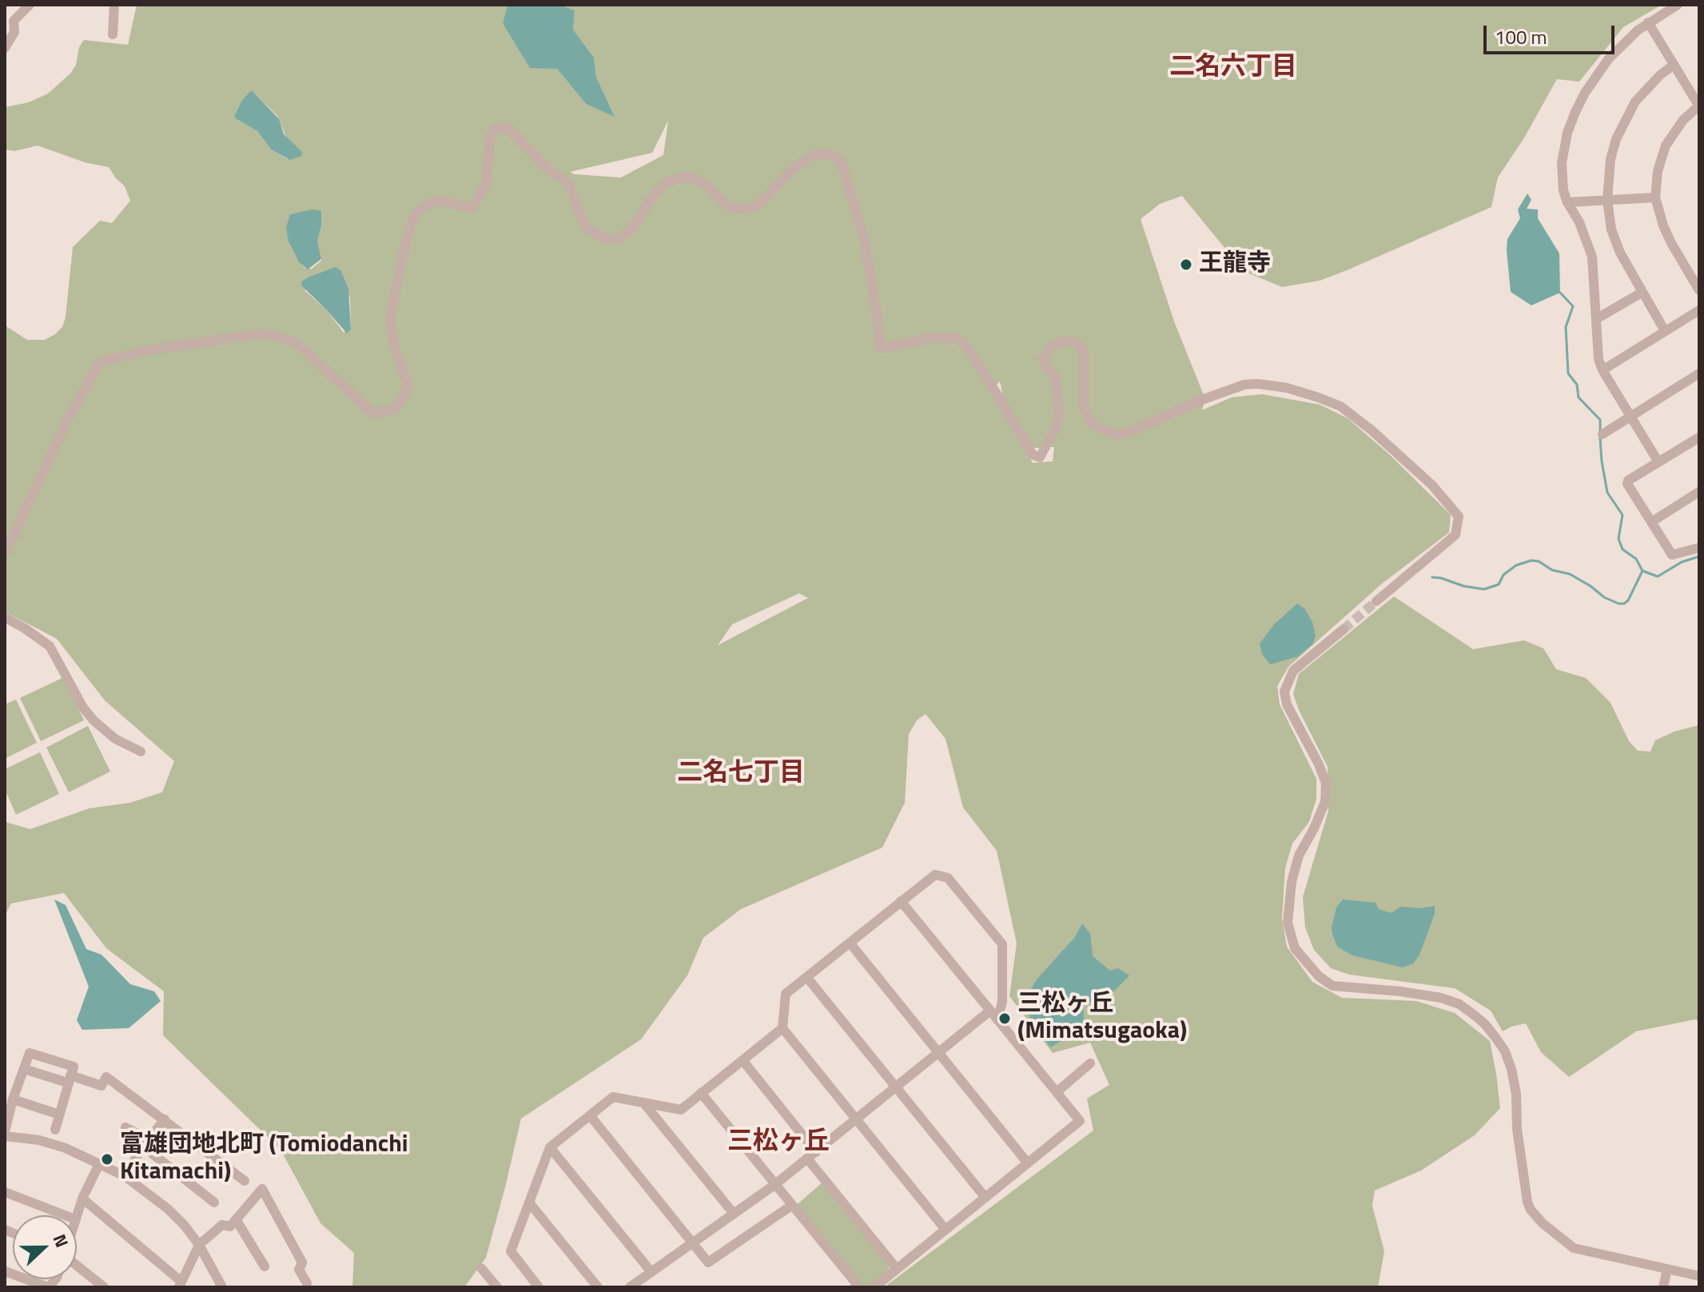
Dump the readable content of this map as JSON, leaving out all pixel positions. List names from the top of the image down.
{
  "districts": ["二名六丁目", "二名七丁目", "三松ヶ丘"],
  "places": ["王龍寺", "三松ヶ丘 (Mimatsugaoka)", "富雄団地北町 (Tomiodanchi Kitamachi)"],
  "scale_bar": "100 m",
  "north": "right"
}
